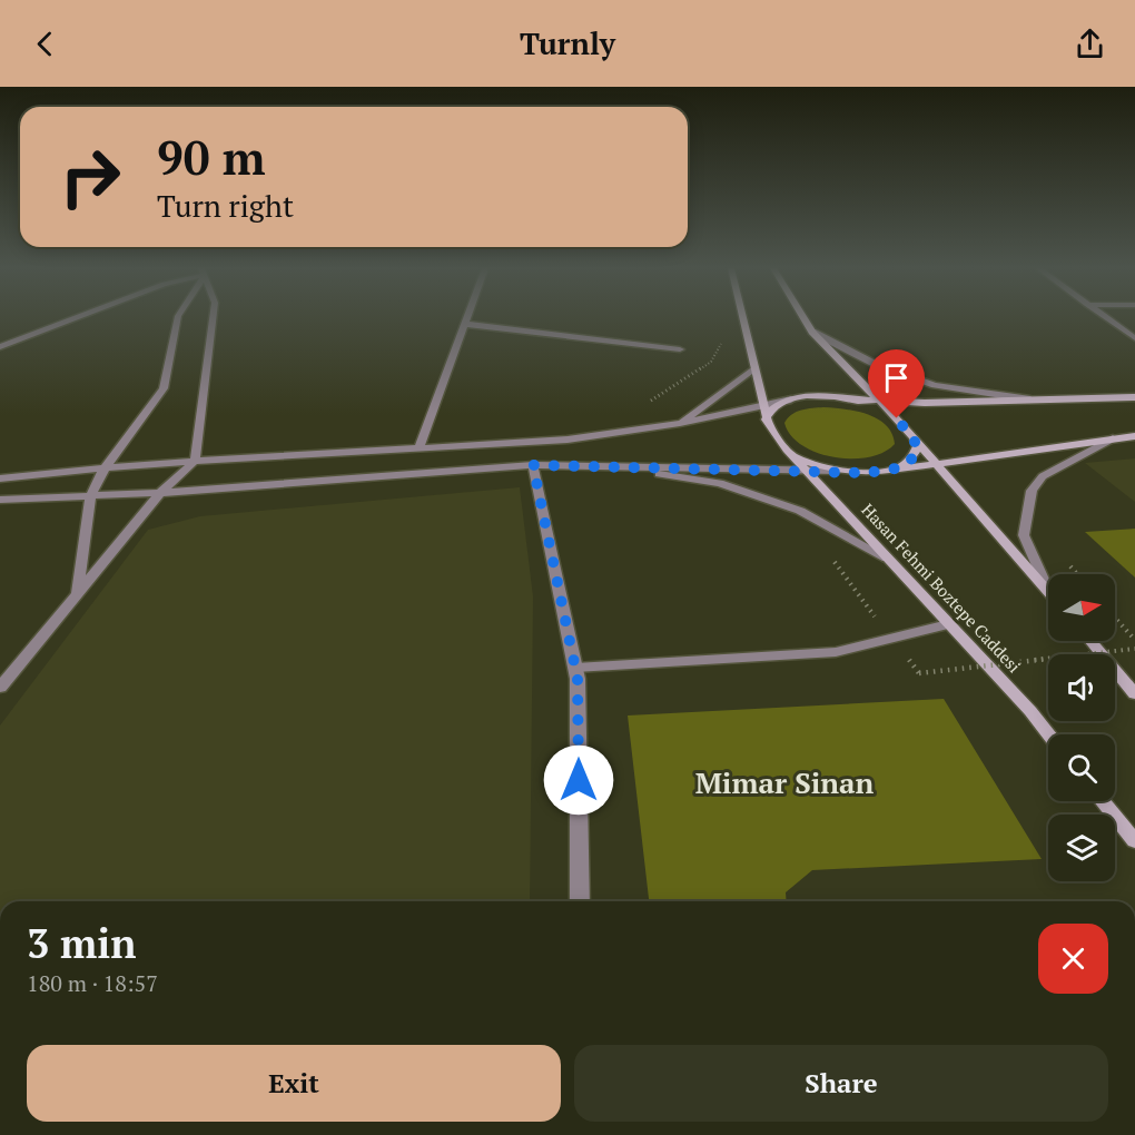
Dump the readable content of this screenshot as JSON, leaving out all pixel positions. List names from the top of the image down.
{
  "streets": {
    "main road": ["Hasan Fehmi Boztepe Caddesi"]
  },
  "districts": ["Mimar Sinan"],
  "north": "right",
  "page": {
    "header": "Turnly",
    "turn": ["90 m", "Turn right"],
    "heading": ["3 min", "180 m · 18:57"],
    "buttons": ["Exit", "Share"]
  }
}
